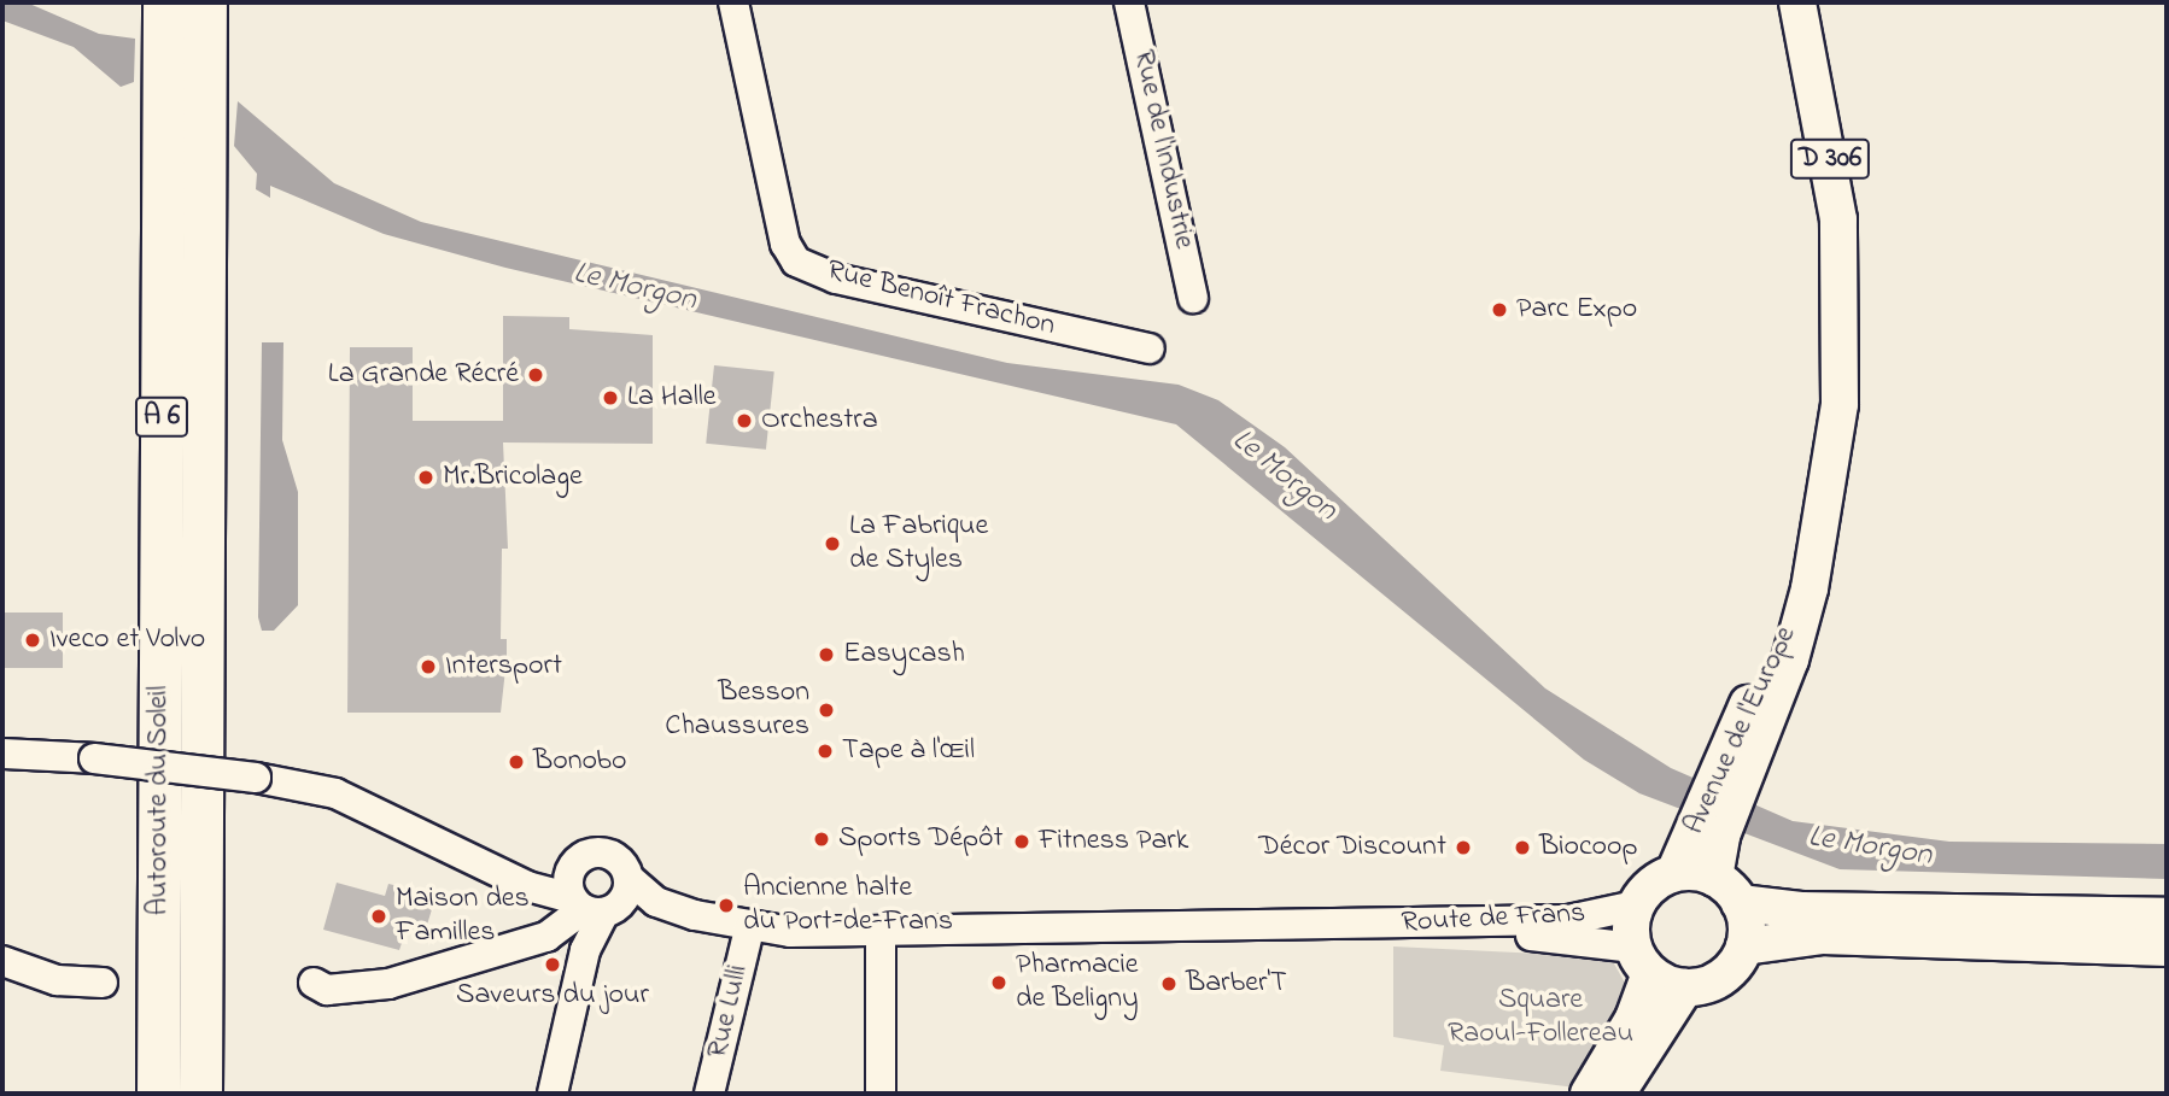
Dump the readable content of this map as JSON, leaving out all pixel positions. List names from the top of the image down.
{
  "streets": {
    "highway": ["A 6", "Autoroute du Soleil"],
    "main road": ["D 306", "Avenue de l'Europe"],
    "street": [
      "Rue de l'Industrie",
      "Rue Benoît Frachon",
      "Route de Frans",
      "Rue Lulli"
    ]
  },
  "crossings": [
    ["Avenue de l'Europe", "Route de Frans"]
  ],
  "water": ["Le Morgon"],
  "parks": ["Square Raoul-Follereau"],
  "places": [
    "Parc Expo",
    "La Grande Récré",
    "La Halle",
    "Orchestra",
    "Mr.Bricolage",
    "La Fabrique de Styles",
    "Iveco et Volvo",
    "Easycash",
    "Intersport",
    "Besson Chaussures",
    "Tape à l'Œil",
    "Bonobo",
    "Sports Dépôt",
    "Fitness Park",
    "Décor Discount",
    "Biocoop",
    "Ancienne halte du Port-de-Frans",
    "Maison des Familles",
    "Saveurs du jour",
    "Pharmacie de Beligny",
    "Barber'T"
  ]
}
